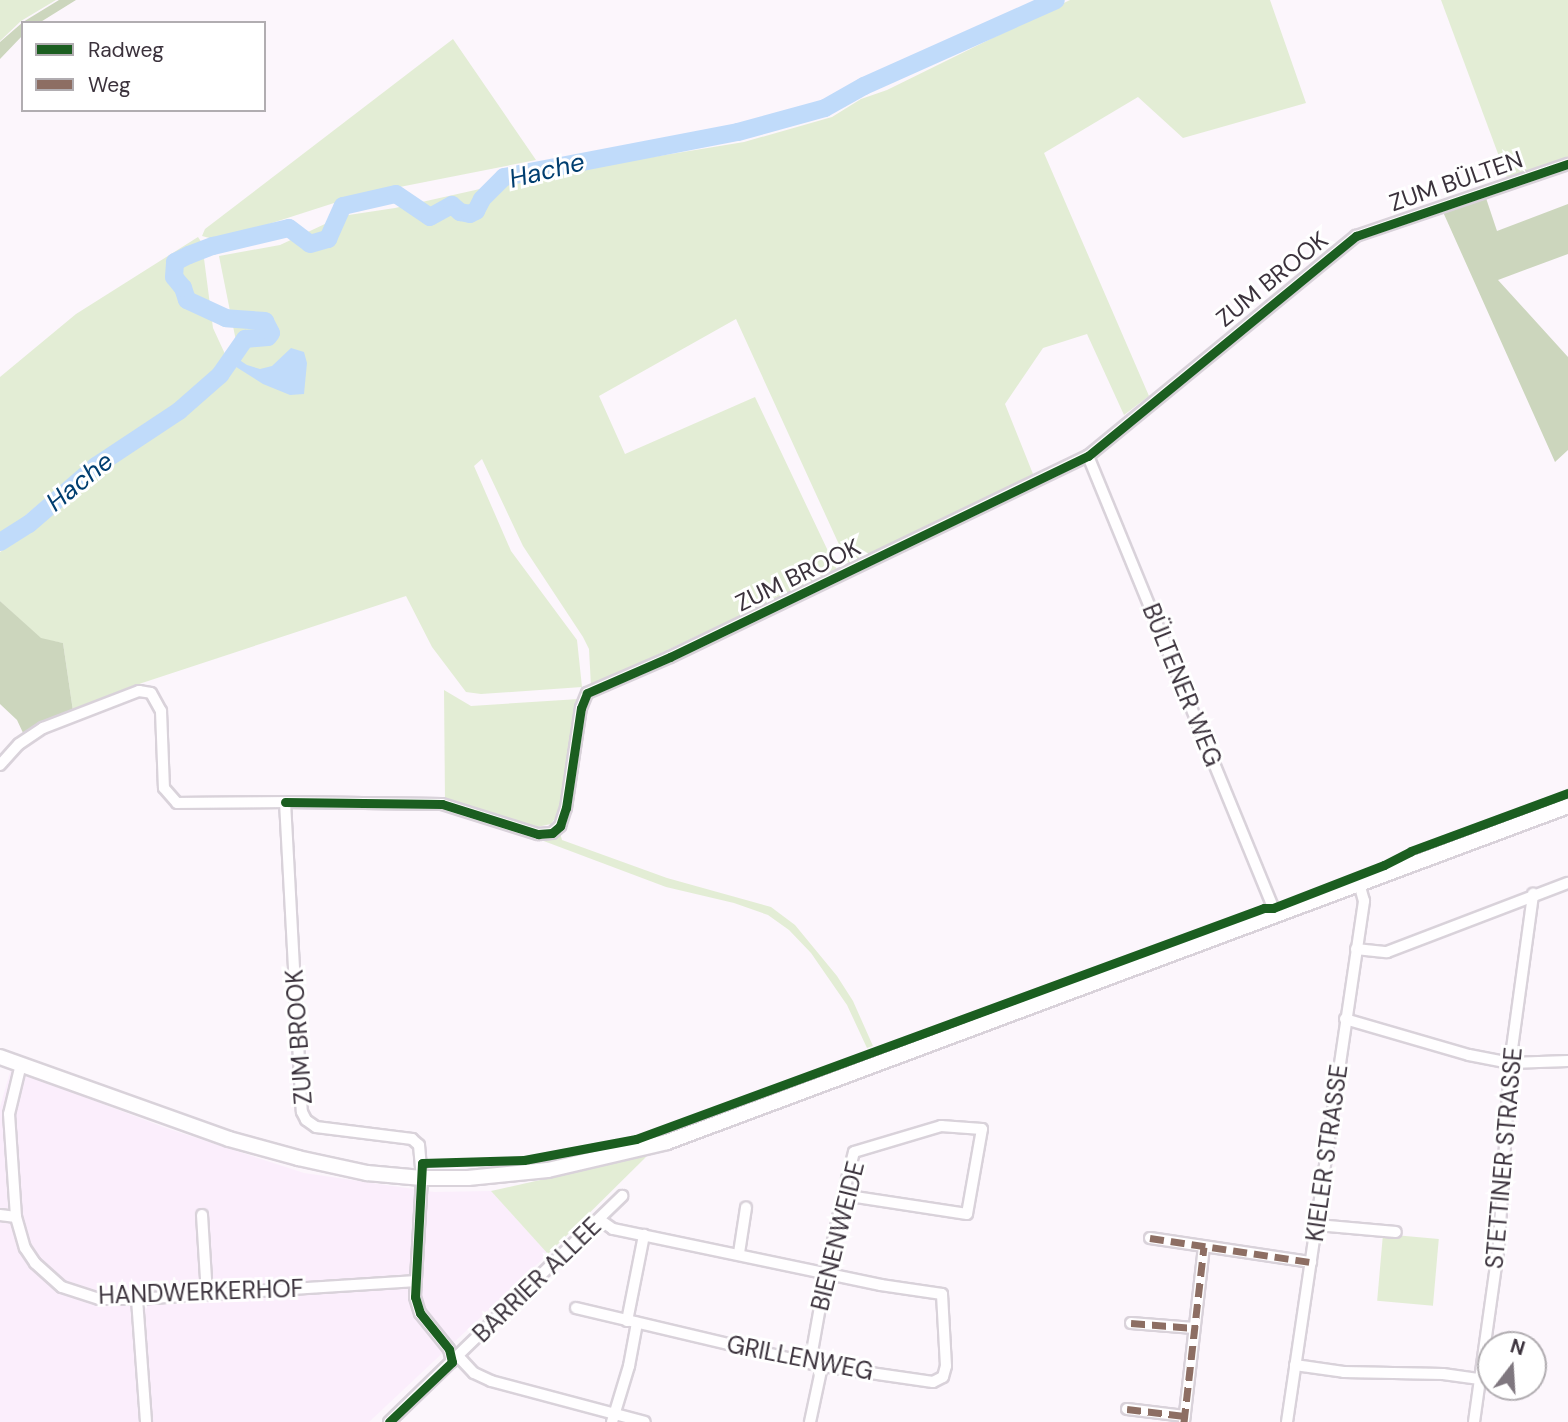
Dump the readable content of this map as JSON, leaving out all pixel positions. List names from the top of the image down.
{
  "streets": {
    "street": [
      "ZUM BÜLTEN",
      "ZUM BROOK",
      "BÜLTENER WEG",
      "KIELER STRASSE",
      "STETTINER STRASSE",
      "BIENENWEIDE",
      "BARRIER ALLEE",
      "HANDWERKERHOF",
      "GRILLENWEG"
    ]
  },
  "crossings": [
    ["ZUM BÜLTEN", "ZUM BROOK"],
    ["ZUM BROOK", "BÜLTENER WEG"],
    ["BIENENWEIDE", "GRILLENWEG"]
  ],
  "water": ["Hache"],
  "legend": ["Radweg", "Weg"],
  "north": "top"
}
